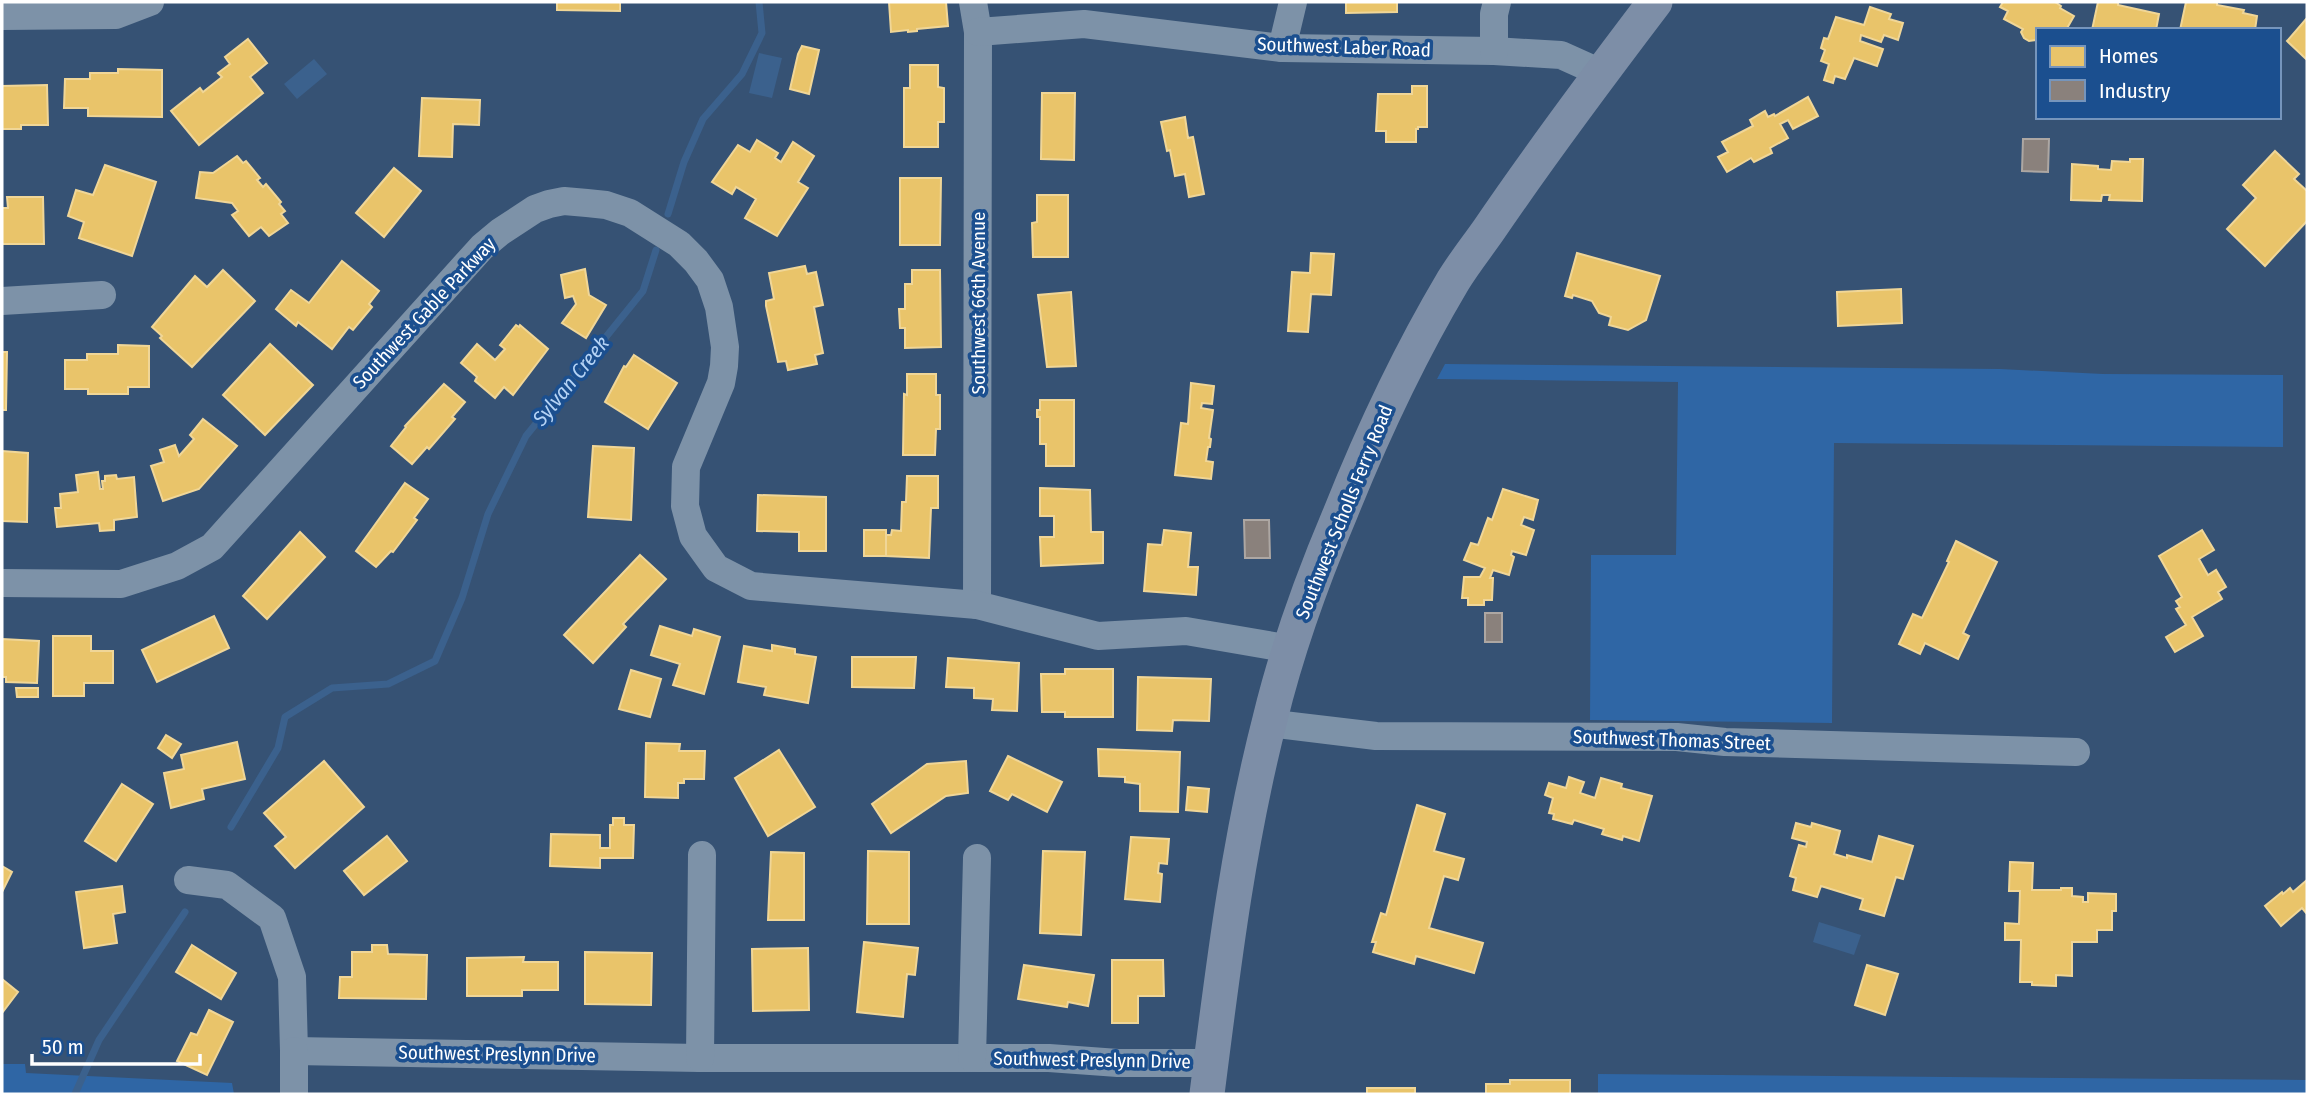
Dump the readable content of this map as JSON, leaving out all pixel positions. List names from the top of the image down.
{
  "streets": {
    "main road": ["Southwest Scholls Ferry Road"],
    "street": [
      "Southwest Laber Road",
      "Southwest 66th Avenue",
      "Southwest Gable Parkway",
      "Southwest Thomas Street",
      "Southwest Preslynn Drive"
    ]
  },
  "crossings": [
    ["Southwest Laber Road", "Southwest 66th Avenue"],
    ["Southwest Laber Road", "Southwest Scholls Ferry Road"],
    ["Southwest 66th Avenue", "Southwest Gable Parkway"],
    ["Southwest Gable Parkway", "Southwest Scholls Ferry Road"],
    ["Southwest Scholls Ferry Road", "Southwest Thomas Street"],
    ["Southwest Scholls Ferry Road", "Southwest Preslynn Drive"]
  ],
  "water": ["Sylvan Creek"],
  "legend": ["Homes", "Industry"],
  "scale_bar": "50 m"
}
